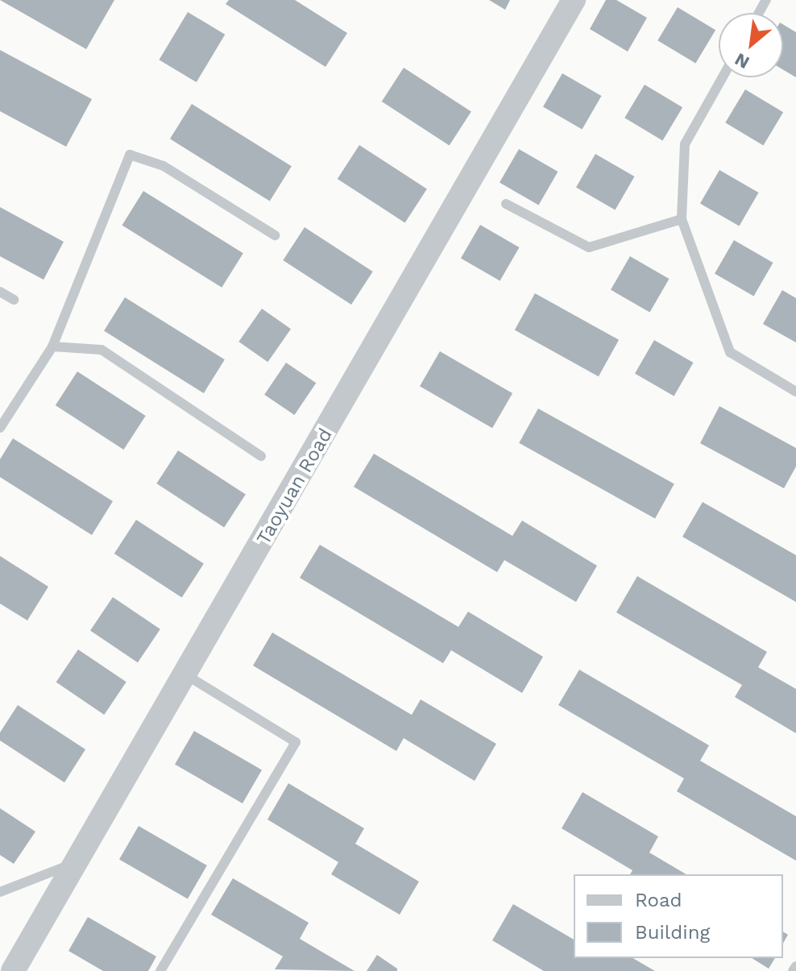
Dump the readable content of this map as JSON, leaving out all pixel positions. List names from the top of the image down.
{
  "streets": {
    "street": ["Taoyuan Road"]
  },
  "legend": ["Road", "Building"],
  "north": "bottom left"
}
